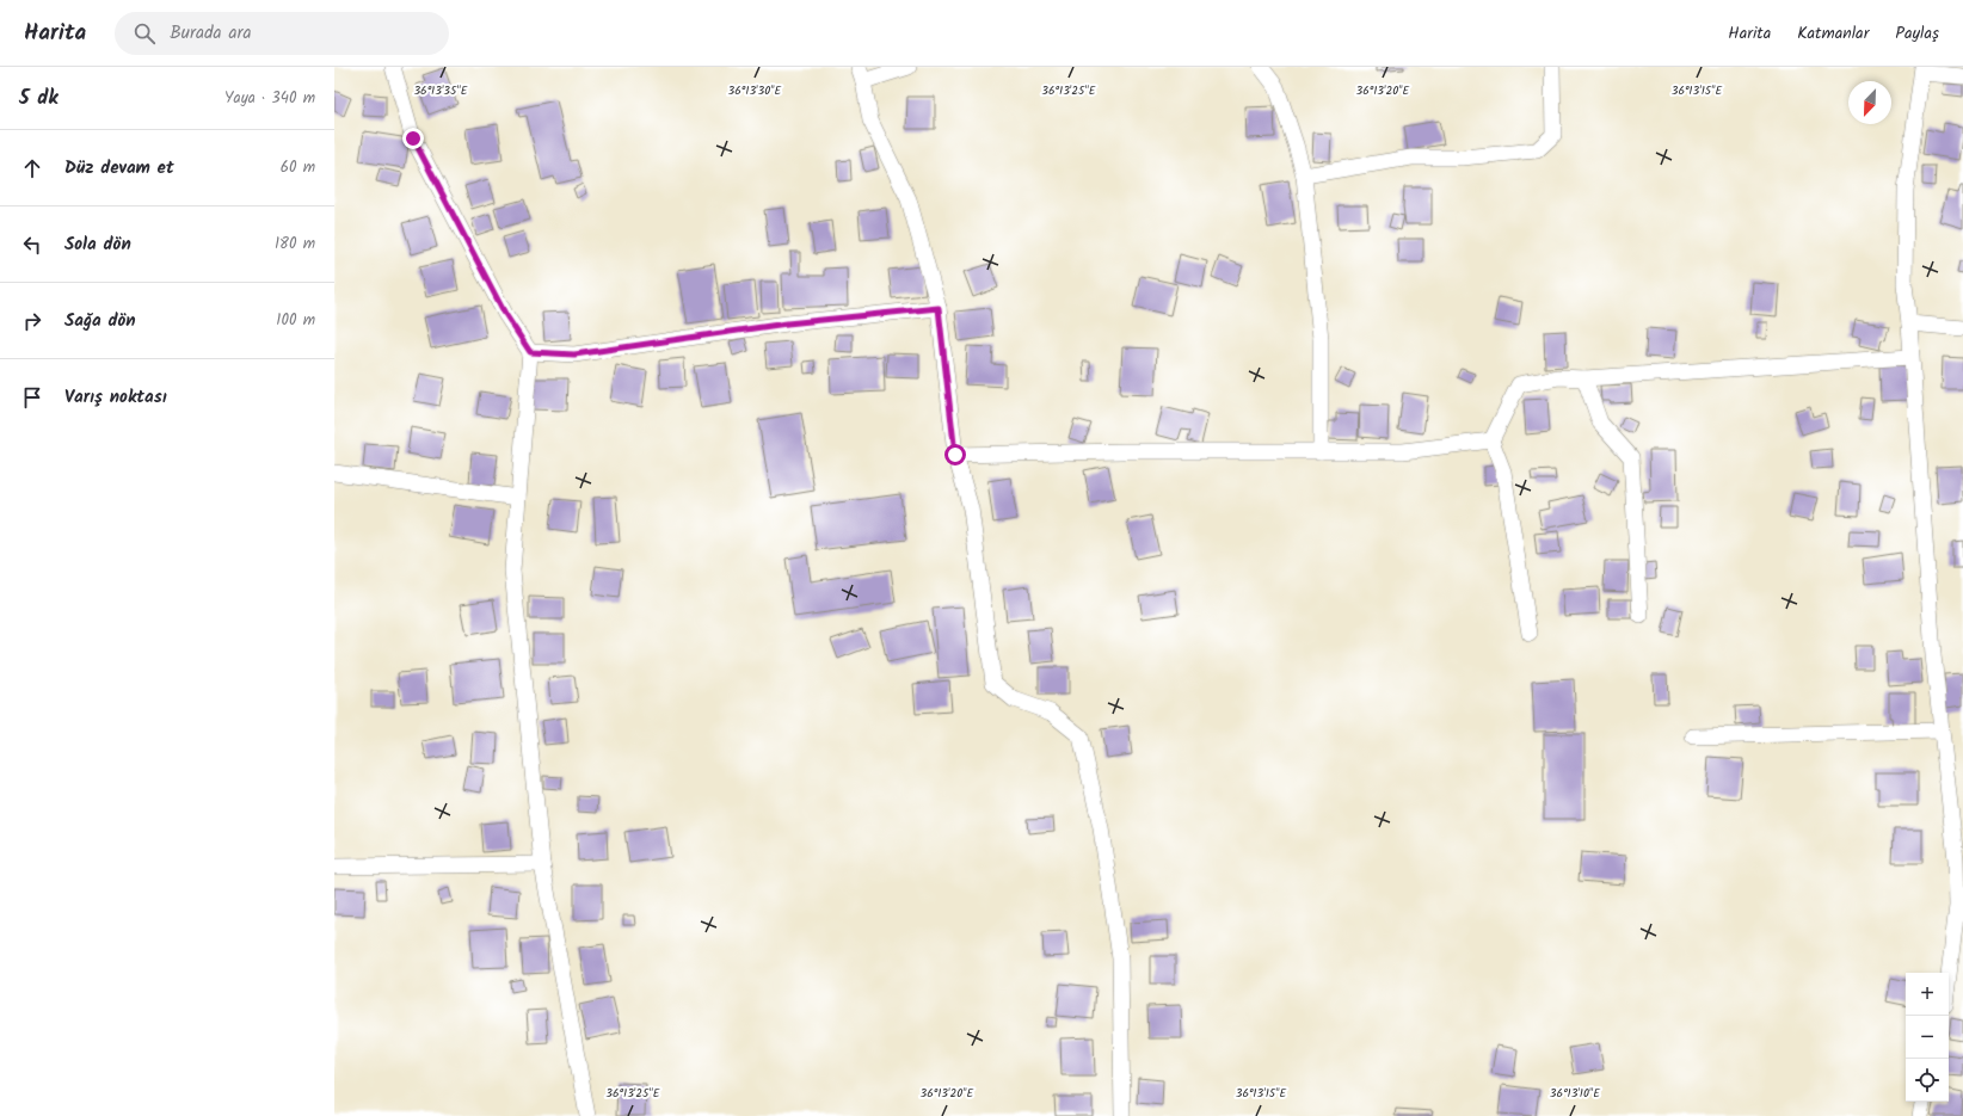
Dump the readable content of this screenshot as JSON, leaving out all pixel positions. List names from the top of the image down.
{
  "north": "bottom left",
  "page": {
    "header": "Harita",
    "search": "Burada ara",
    "nav": ["Harita", "Katmanlar", "Paylaş"],
    "heading": ["5 dk", "Yaya · 340 m"],
    "list": [
      ["Düz devam et", "60 m"],
      ["Sola dön", "180 m"],
      ["Sağa dön", "100 m"],
      "Varış noktası"
    ],
    "map_buttons": ["+", "−"]
  },
  "coordinates": [
    "36°13'35\"E",
    "36°13'25\"E",
    "36°13'20\"E",
    "36°13'15\"E",
    "36°13'30\"E",
    "36°13'10\"E"
  ]
}
